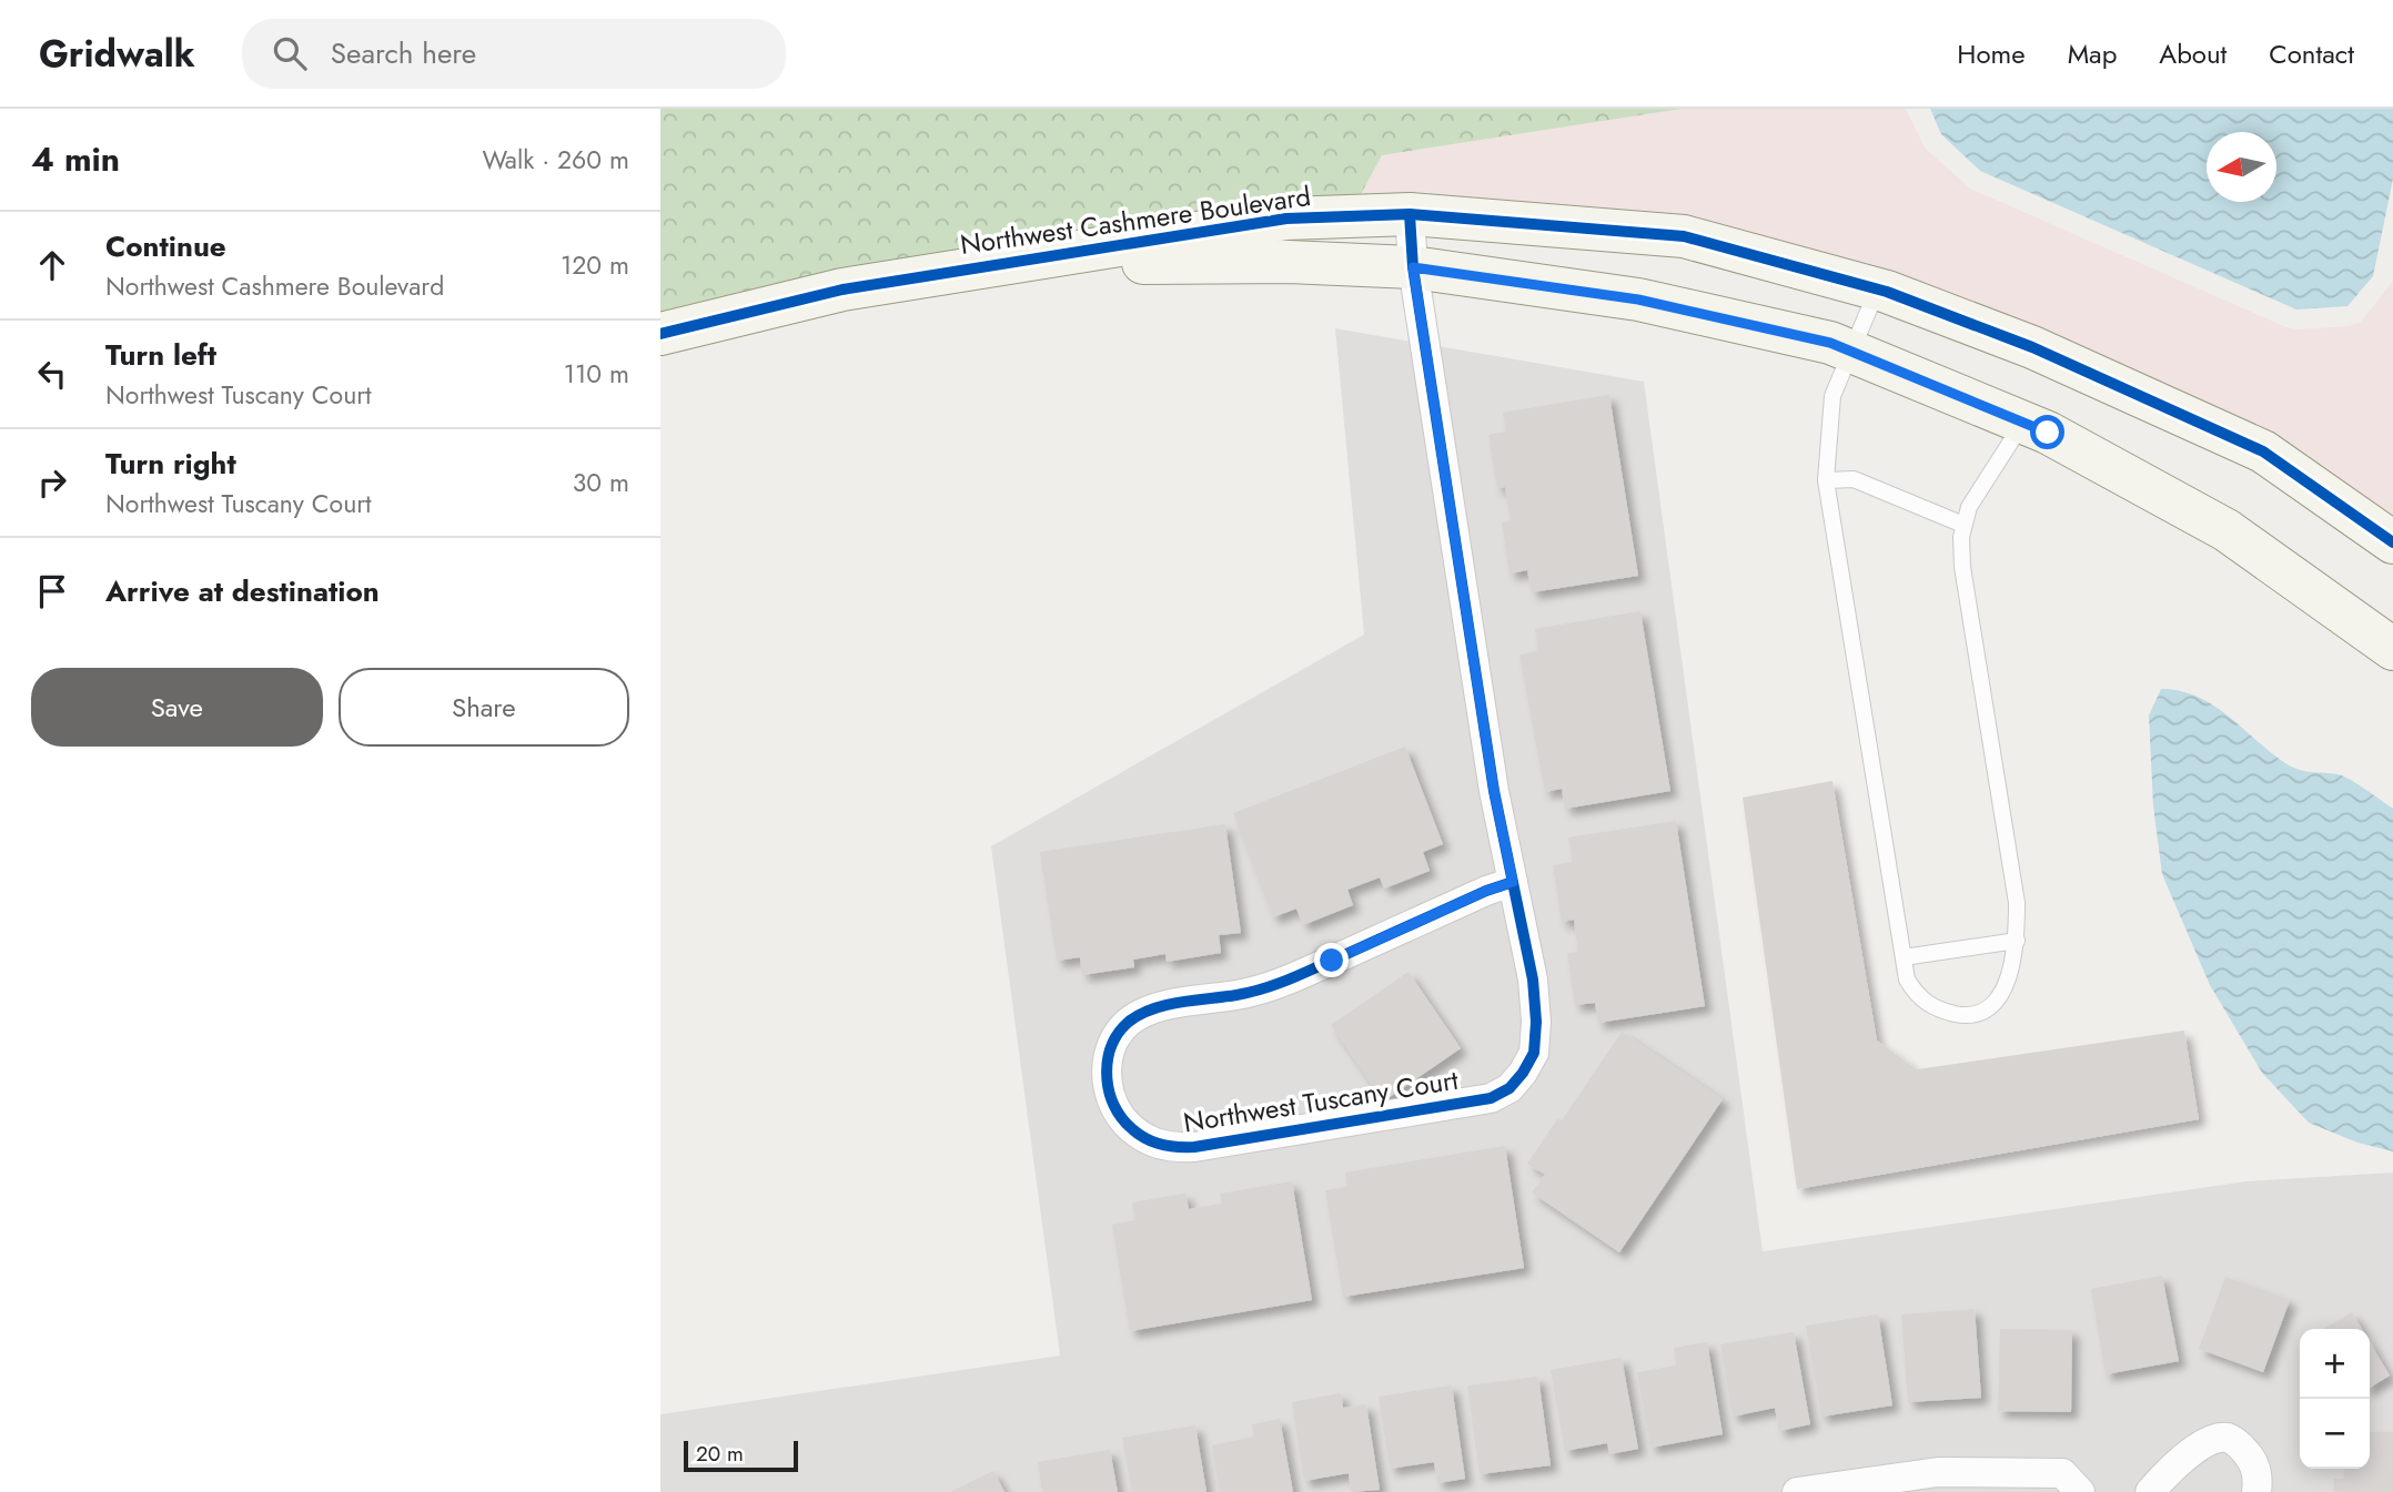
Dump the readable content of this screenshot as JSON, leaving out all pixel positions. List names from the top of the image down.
{
  "streets": {
    "street": ["Northwest Cashmere Boulevard", "Northwest Tuscany Court"]
  },
  "crossings": [
    ["Northwest Cashmere Boulevard", "Northwest Tuscany Court"]
  ],
  "scale_bar": "20 m",
  "north": "left",
  "page": {
    "header": "Gridwalk",
    "search": "Search here",
    "nav": [
      "Home",
      "Map",
      "About",
      "Contact"
    ],
    "heading": ["4 min", "Walk · 260 m"],
    "list": [
      ["Continue", "Northwest Cashmere Boulevard", "120 m"],
      ["Turn left", "Northwest Tuscany Court", "110 m"],
      ["Turn right", "Northwest Tuscany Court", "30 m"],
      "Arrive at destination"
    ],
    "buttons": ["Save", "Share"],
    "map_buttons": ["+", "−"],
    "scale": "20 m"
  }
}
